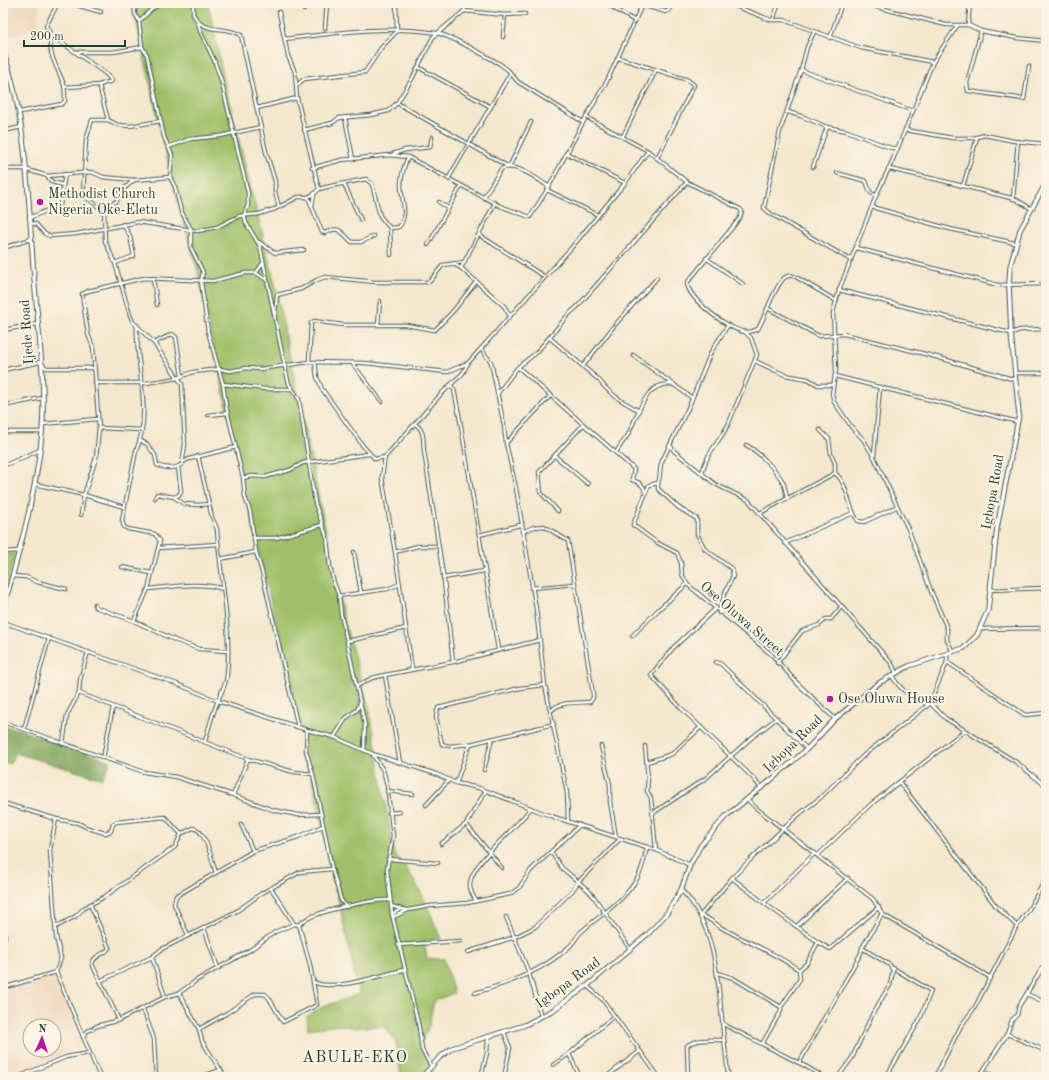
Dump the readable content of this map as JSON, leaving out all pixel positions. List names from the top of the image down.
{
  "streets": {
    "street": ["Ijede Road", "Igbopa Road", "Ose Oluwa Street"]
  },
  "crossings": [
    ["Igbopa Road", "Ose Oluwa Street"]
  ],
  "districts": ["ABULE-EKO"],
  "places": ["Methodist Church Nigeria Oke-Eletu", "Ose Oluwa House"],
  "scale_bar": "200 m",
  "north": "top"
}
